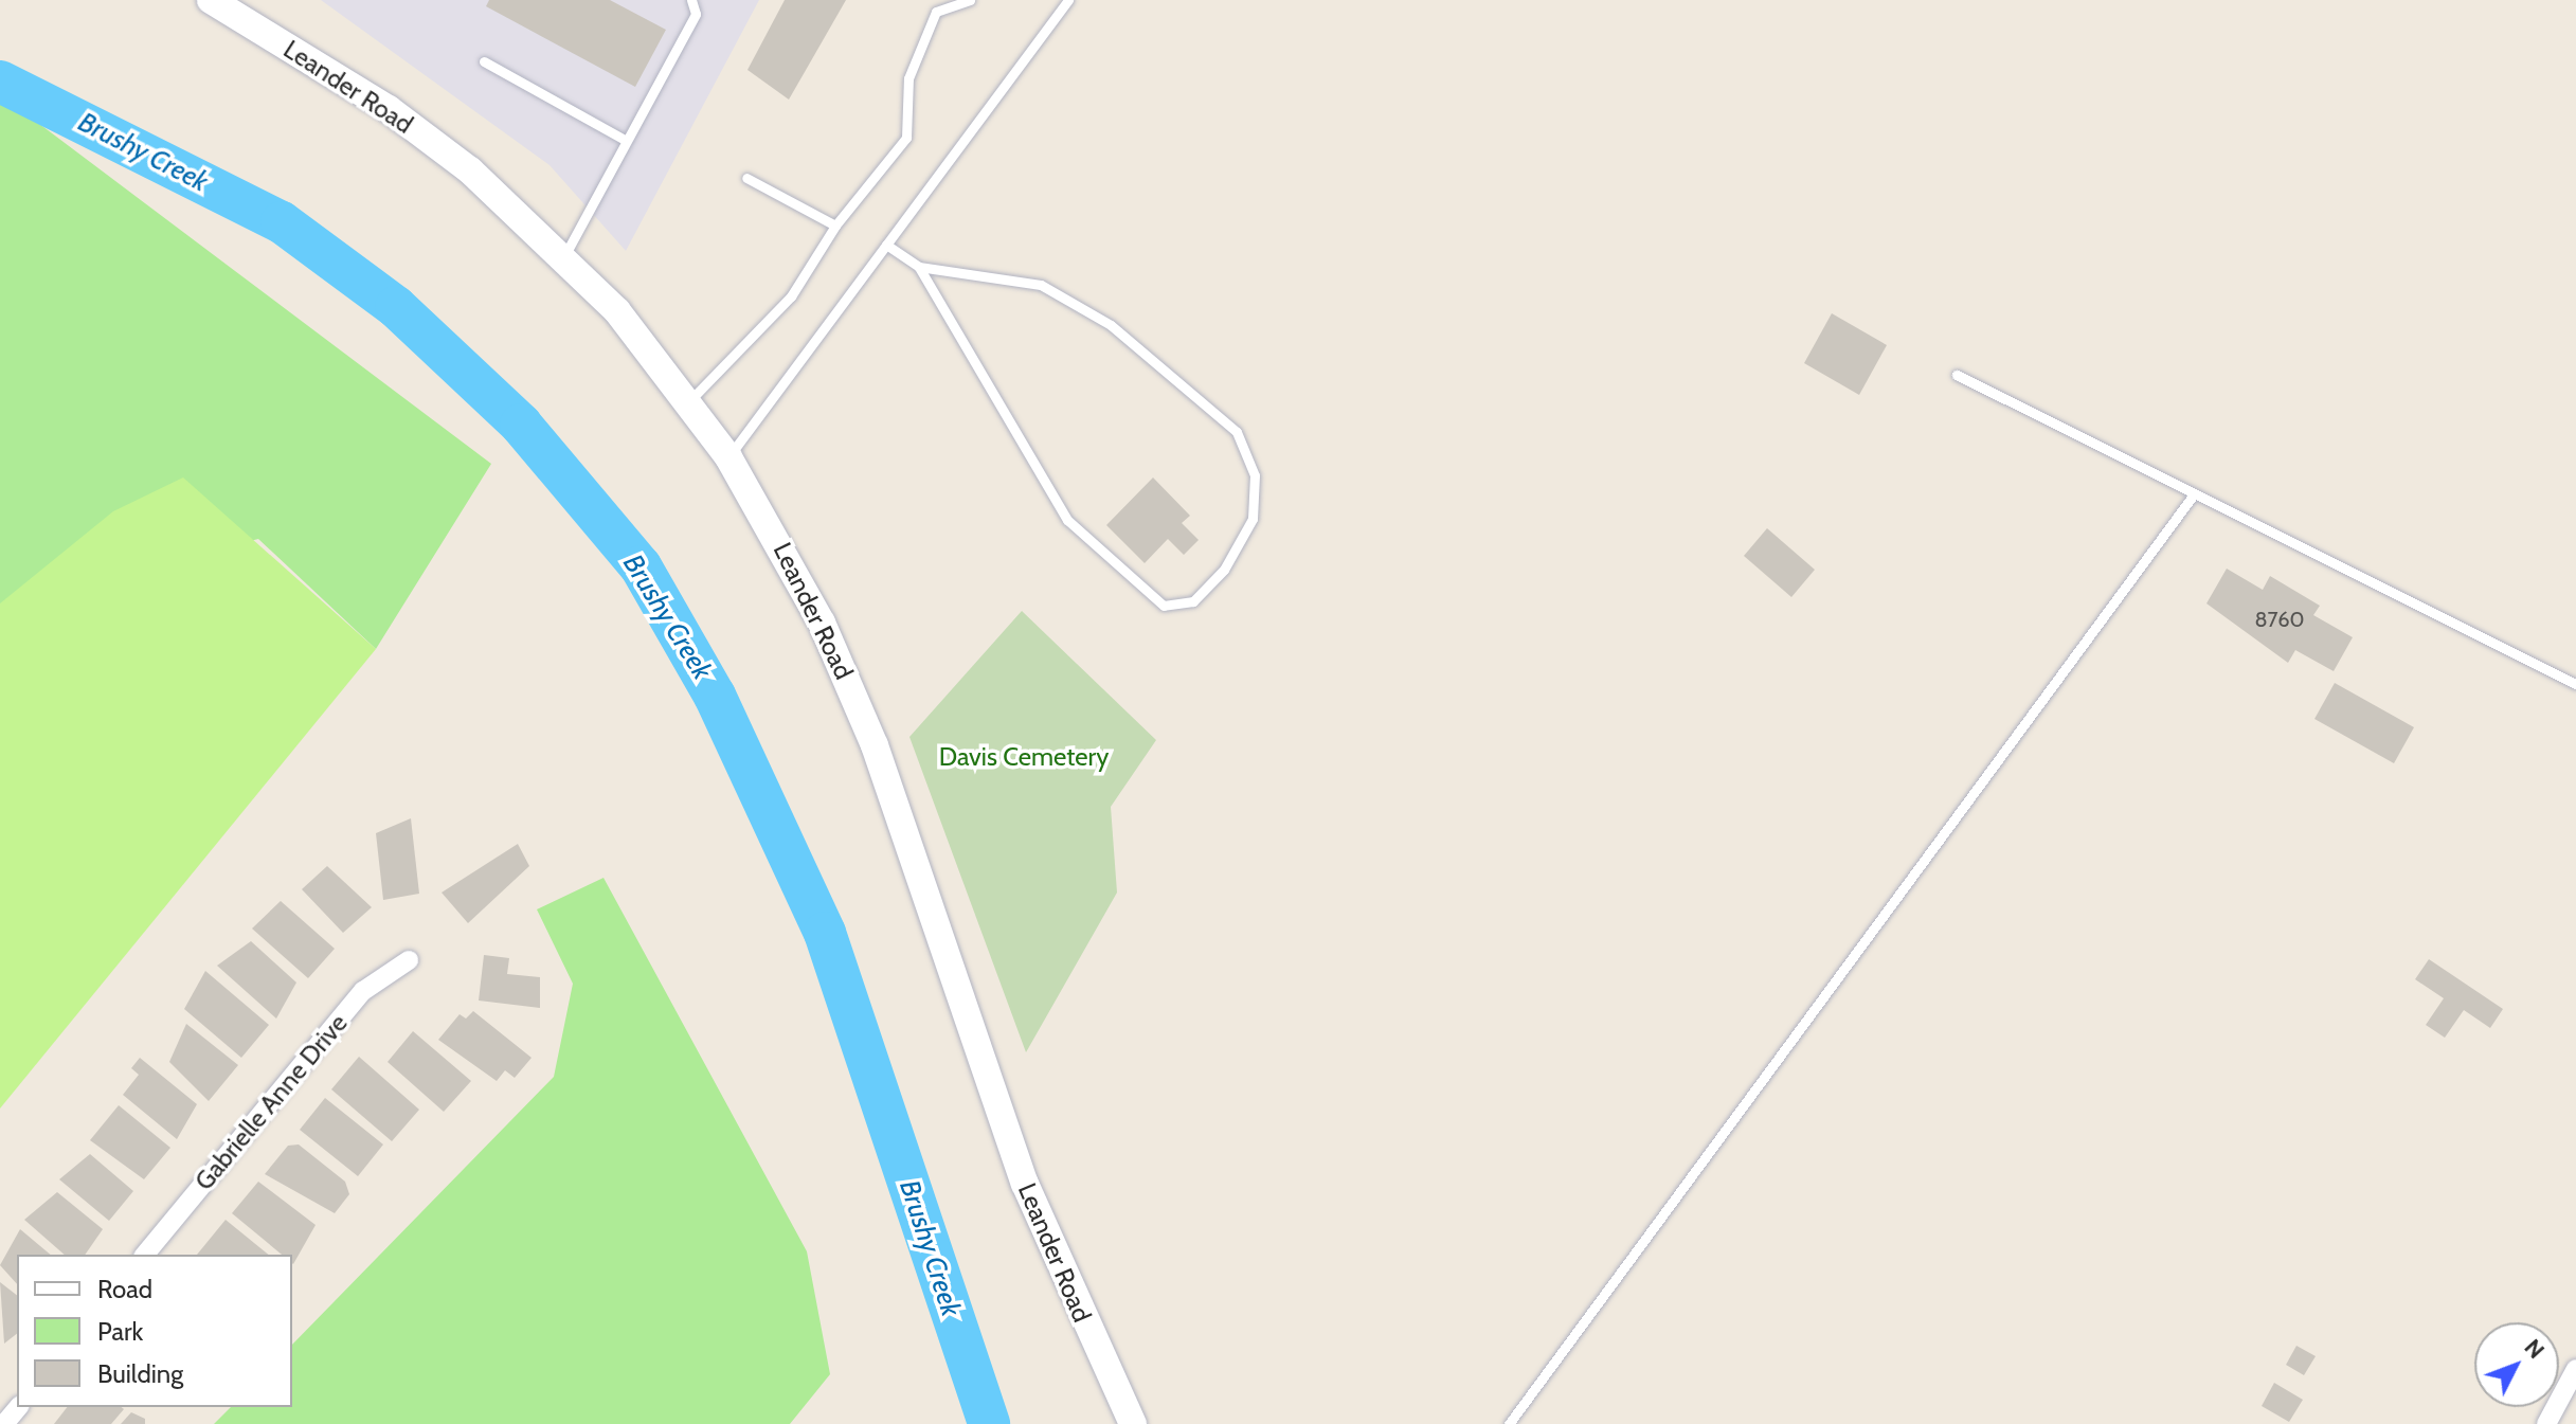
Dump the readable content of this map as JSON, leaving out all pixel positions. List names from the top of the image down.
{
  "streets": {
    "main road": ["Leander Road"],
    "street": ["Gabrielle Anne Drive"]
  },
  "water": ["Brushy Creek"],
  "parks": ["Davis Cemetery"],
  "house_numbers": ["8760"],
  "legend": ["Road", "Park", "Building"],
  "north": "top right"
}
